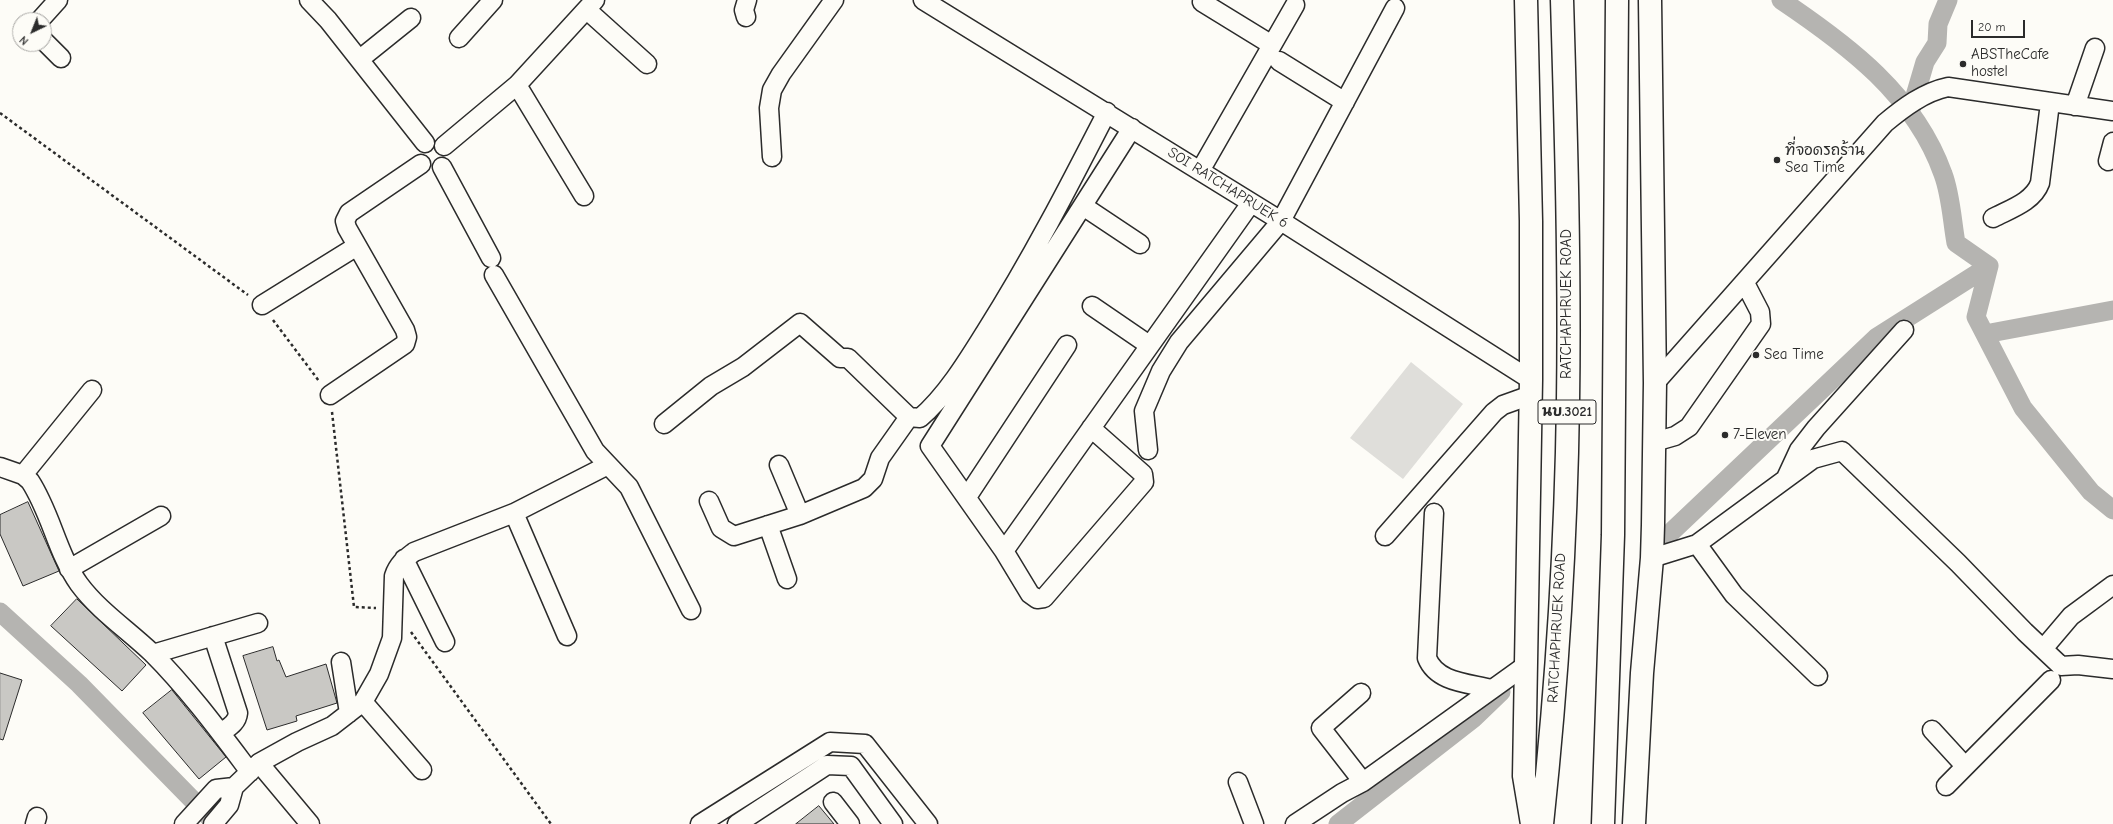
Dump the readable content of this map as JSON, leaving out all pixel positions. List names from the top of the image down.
{
  "streets": {
    "main road": ["RATCHAPHRUEK ROAD", "นบ.3021"],
    "street": ["SOI RATCHAPRUEK 6"]
  },
  "crossings": [
    ["SOI RATCHAPRUEK 6", "RATCHAPHRUEK ROAD"]
  ],
  "places": [
    "ABSTheCafe hostel",
    "ที่จอดรถร้าน Sea Time",
    "Sea Time",
    "7-Eleven"
  ],
  "scale_bar": "20 m",
  "north": "bottom left"
}
